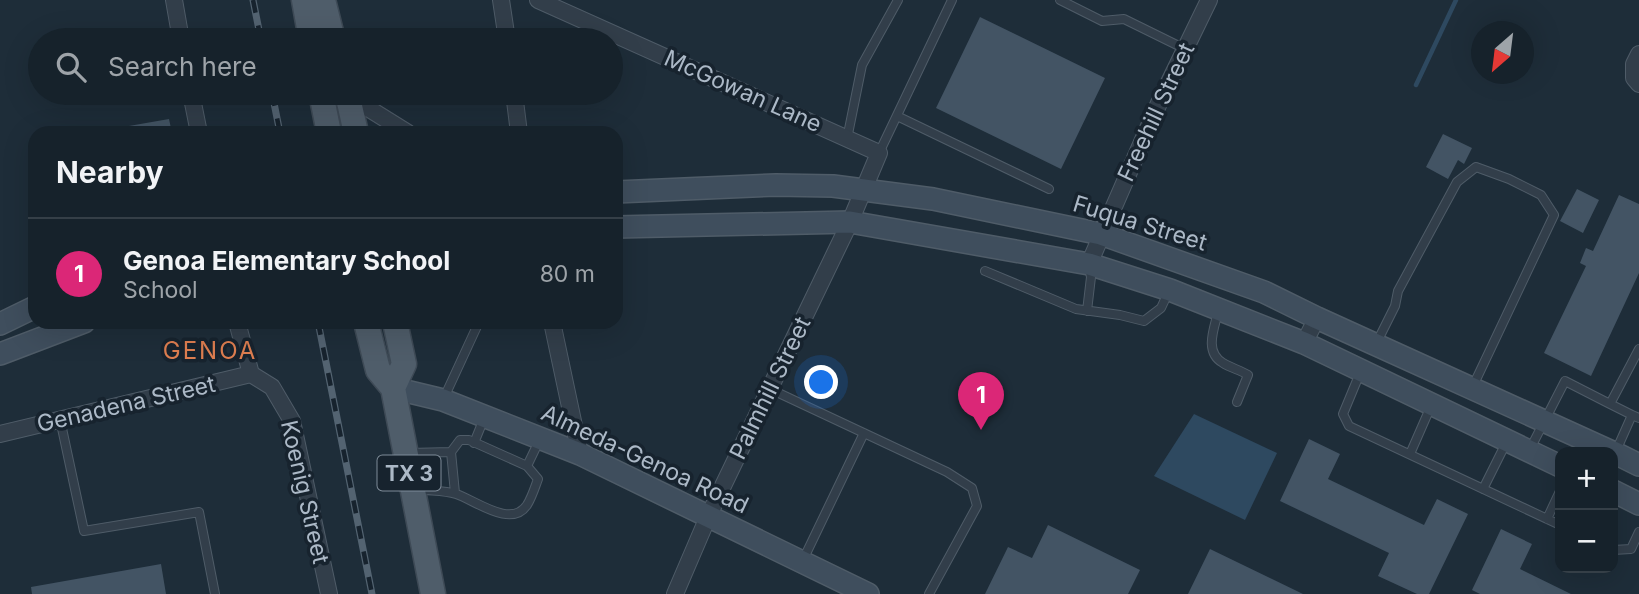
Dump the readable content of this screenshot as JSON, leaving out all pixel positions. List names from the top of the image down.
{
  "streets": {
    "main road": ["Fuqua Street", "Almeda-Genoa Road", "TX 3"],
    "street": [
      "McGowan Lane",
      "Freehill Street",
      "Palmhill Street",
      "Genadena Street",
      "Koenig Street"
    ]
  },
  "crossings": [
    ["Freehill Street", "Fuqua Street"],
    ["Palmhill Street", "Almeda-Genoa Road"],
    ["Genadena Street", "Koenig Street"],
    ["Almeda-Genoa Road", "TX 3"]
  ],
  "districts": ["GENOA"],
  "north": "bottom left",
  "page": {
    "search": "Search here",
    "heading": "Nearby",
    "list": [
      {
        "mark": "1",
        "name": "Genoa Elementary School",
        "note": "School",
        "value": "80 m"
      }
    ],
    "pins": "1",
    "map_buttons": ["+", "−"]
  }
}
